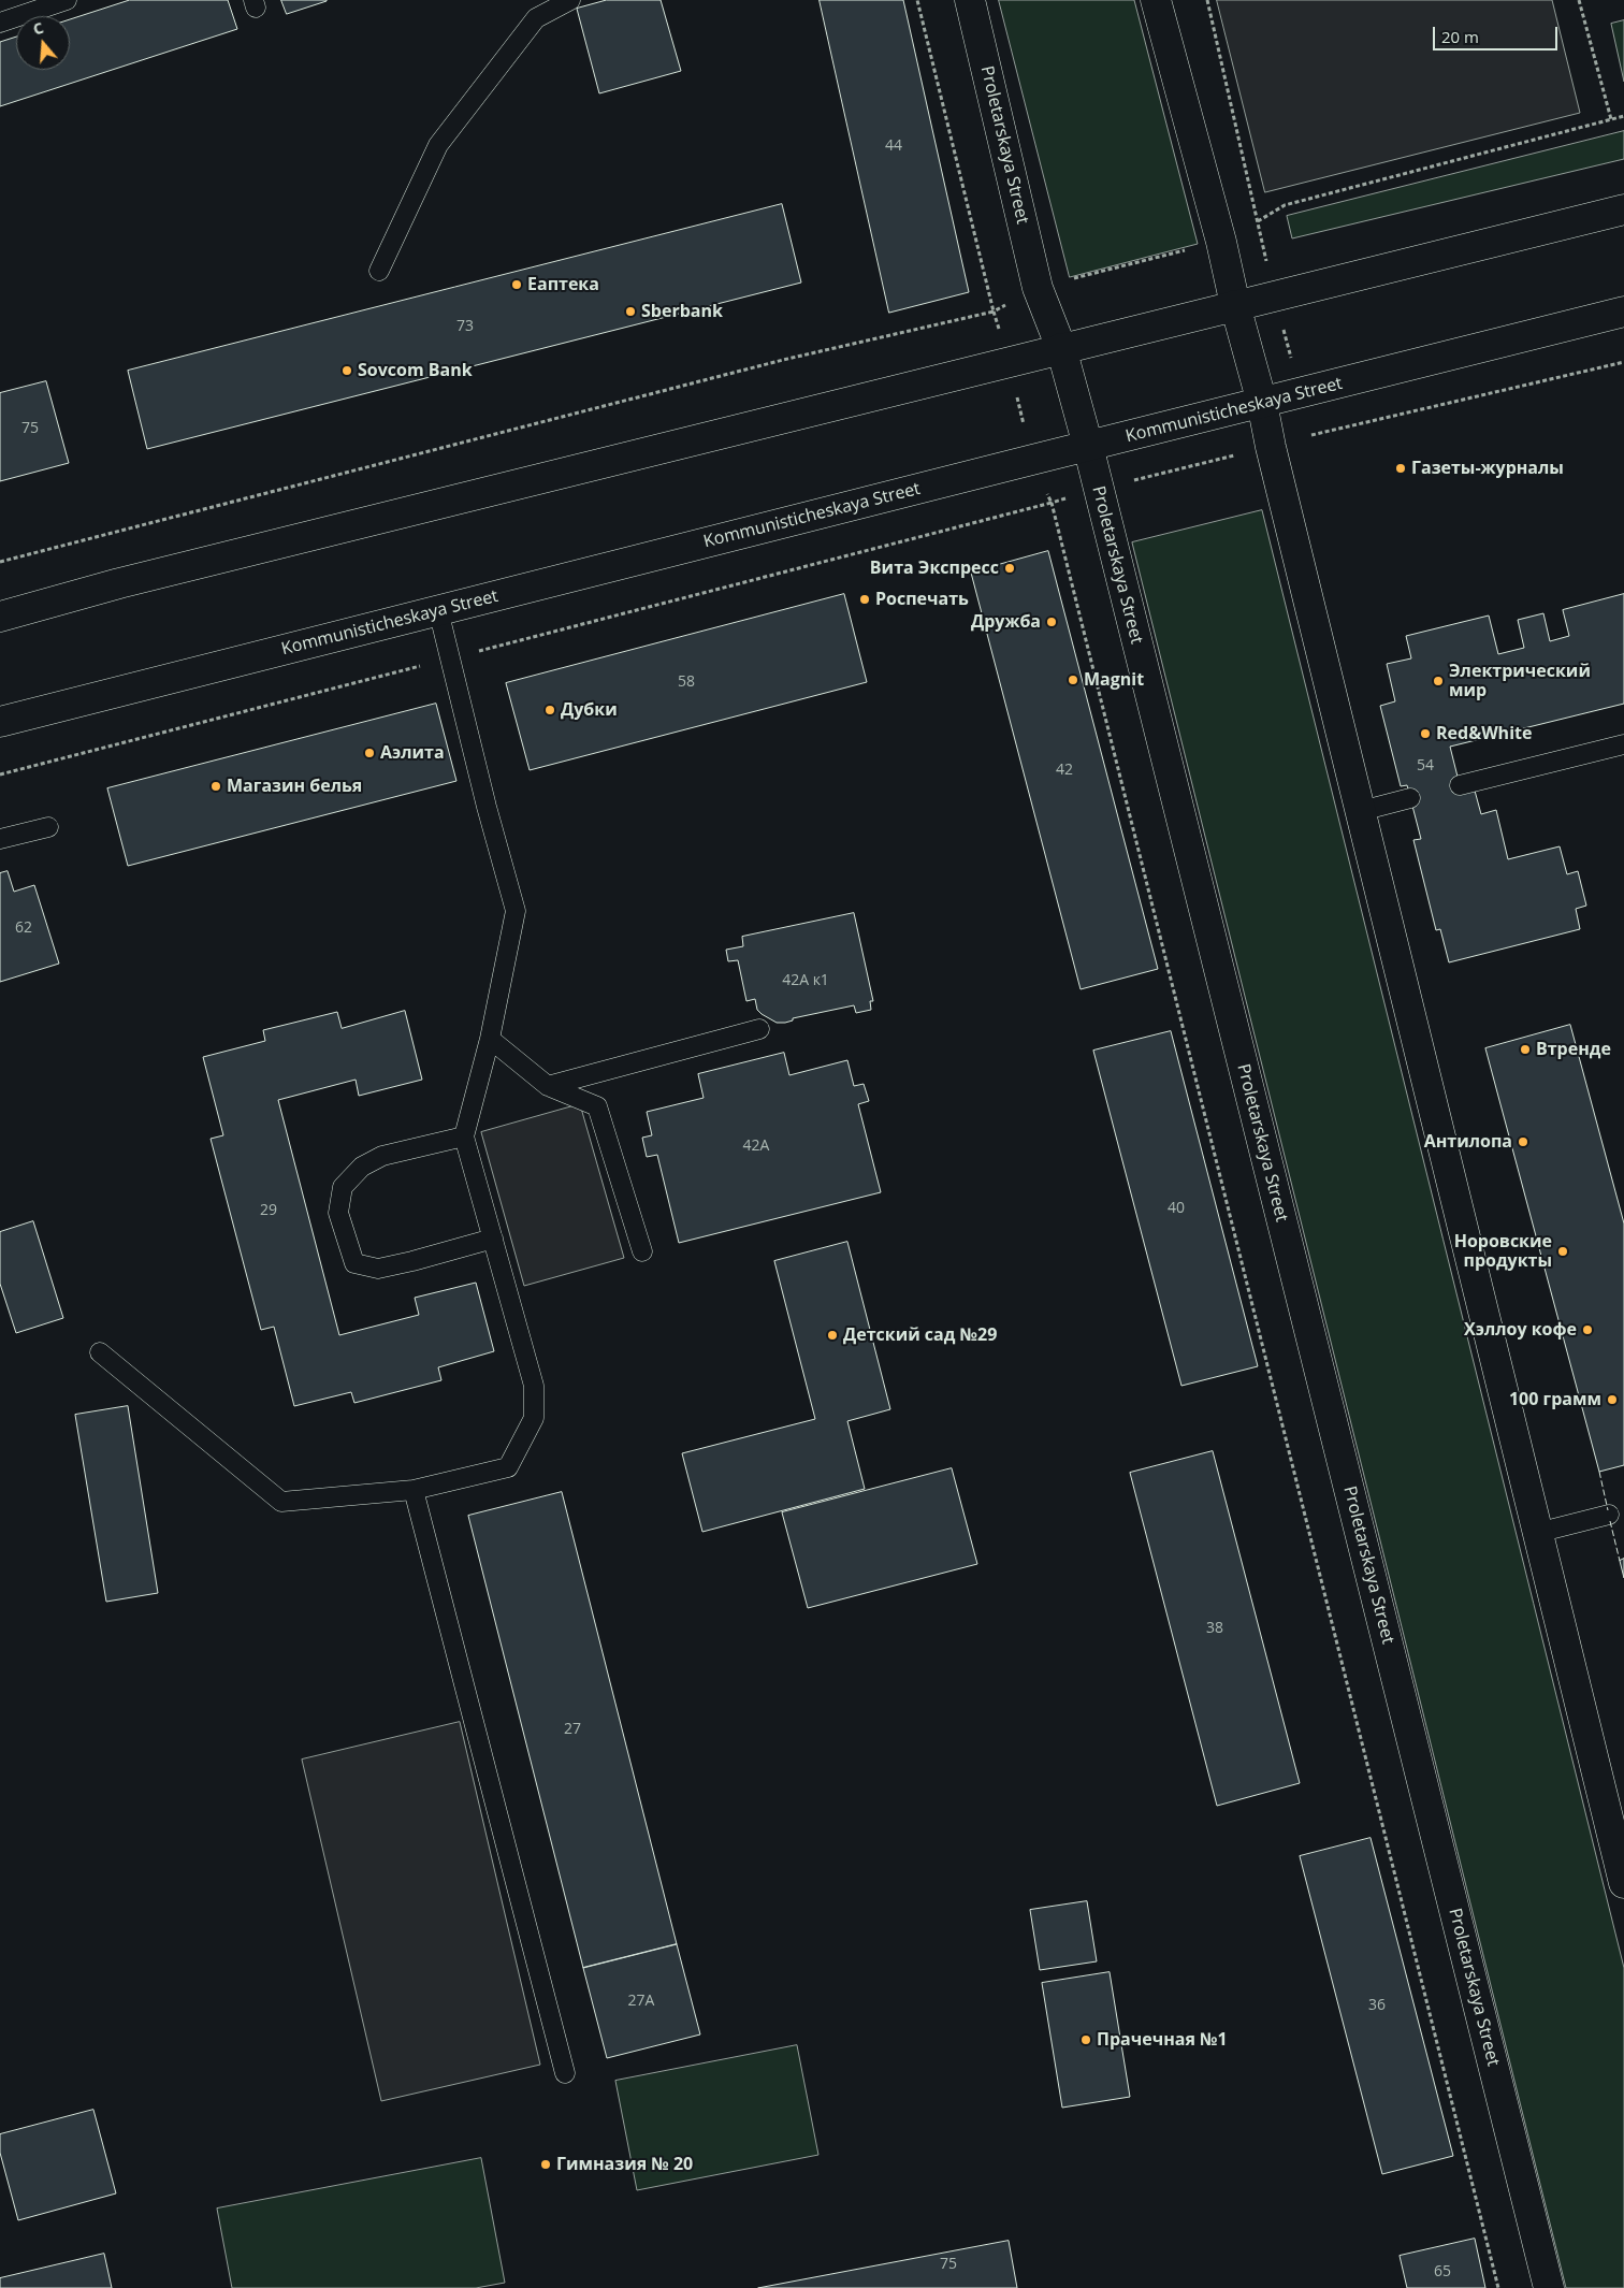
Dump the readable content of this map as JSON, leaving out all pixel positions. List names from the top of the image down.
{
  "streets": {
    "street": ["Proletarskaya Street", "Kommunisticheskaya Street"]
  },
  "crossings": [
    ["Proletarskaya Street", "Kommunisticheskaya Street"]
  ],
  "places": [
    "Еаптека",
    "Sberbank",
    "Sovcom Bank",
    "Газеты-журналы",
    "Вита Экспресс",
    "Роспечать",
    "Дружба",
    "Magnit",
    "Электрический мир",
    "Дубки",
    "Red&White",
    "Аэлита",
    "Магазин белья",
    "Втренде",
    "Антилопа",
    "Норовские продукты",
    "Хэллоу кофе",
    "Детский сад №29",
    "100 грамм",
    "Прачечная №1",
    "Гимназия № 20"
  ],
  "house_numbers": [
    "44",
    "73",
    "75",
    "58",
    "54",
    "42",
    "62",
    "42А к1",
    "42А",
    "40",
    "29",
    "38",
    "27",
    "27А",
    "36",
    "75",
    "65"
  ],
  "scale_bar": "20 m",
  "north": "top"
}
